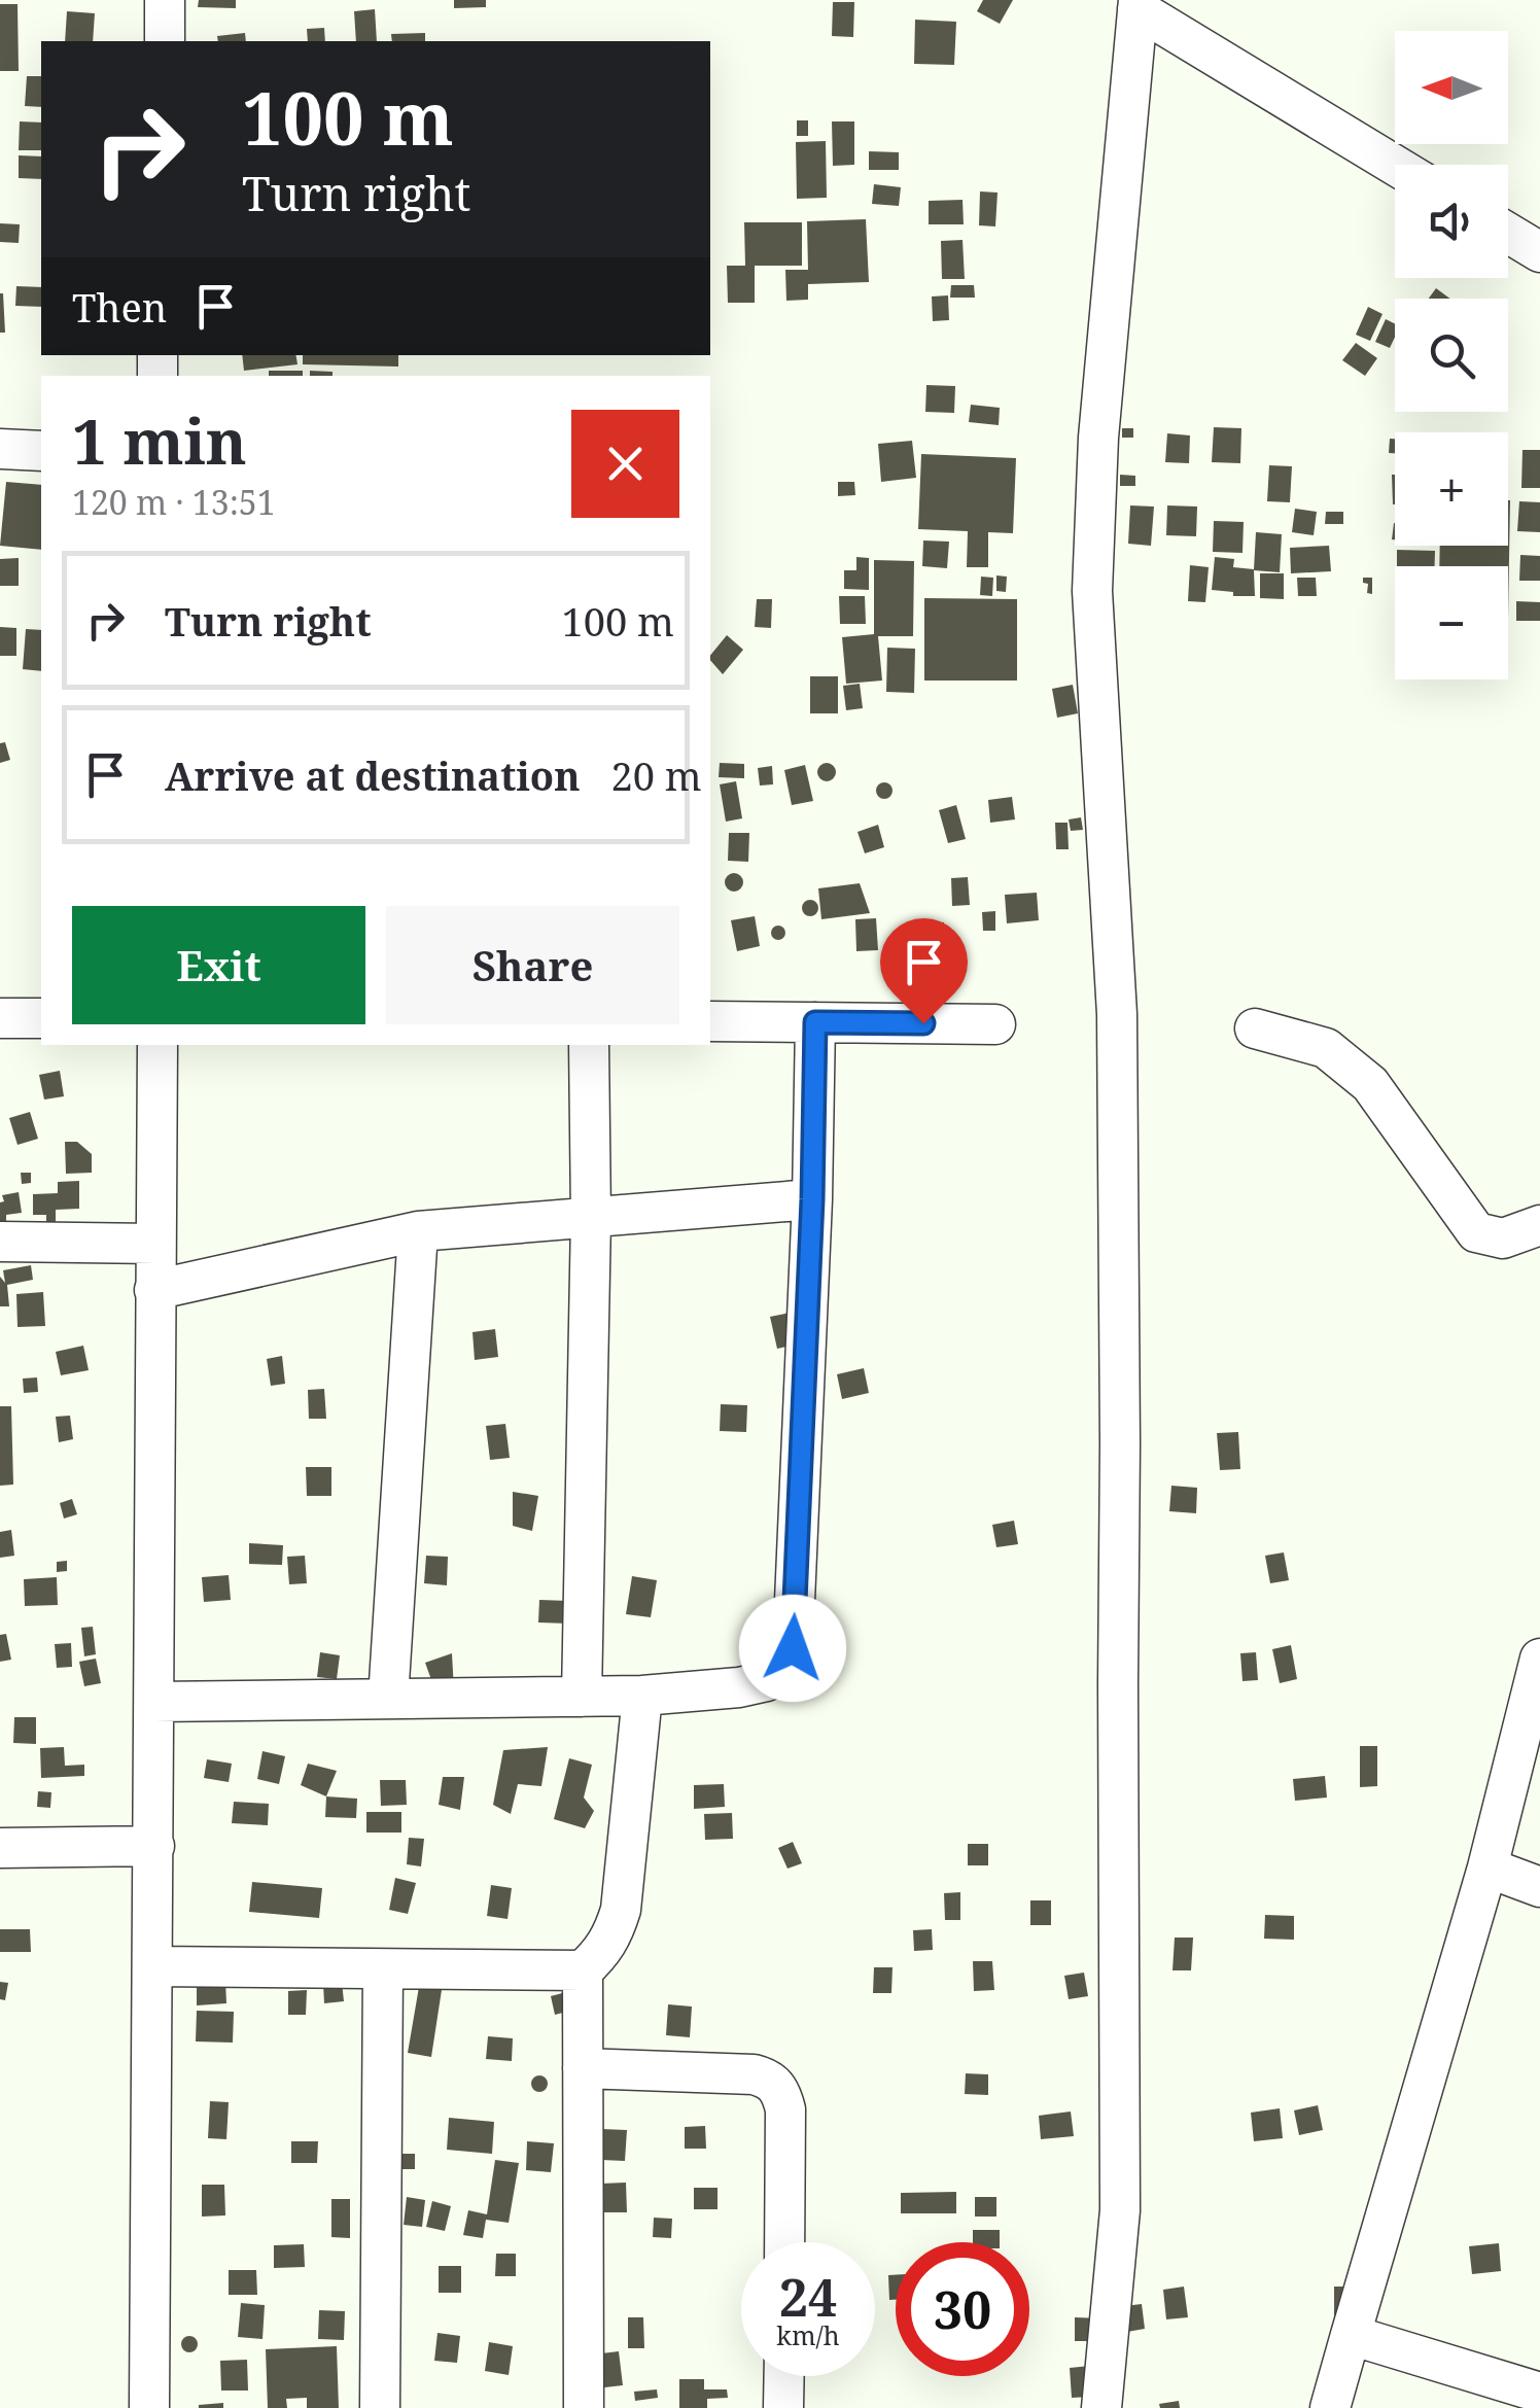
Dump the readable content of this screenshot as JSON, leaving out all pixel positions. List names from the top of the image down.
{
  "north": "left",
  "page": {
    "map_buttons": ["+", "−"],
    "turn": ["100 m", "Turn right"],
    "then": "Then",
    "heading": ["1 min", "120 m · 13:51"],
    "list": [
      {
        "name": "Turn right",
        "value": "100 m"
      },
      {
        "name": "Arrive at destination",
        "value": "20 m"
      }
    ],
    "buttons": ["Exit", "Share"],
    "speed": "24 km/h",
    "limit": "30"
  }
}
